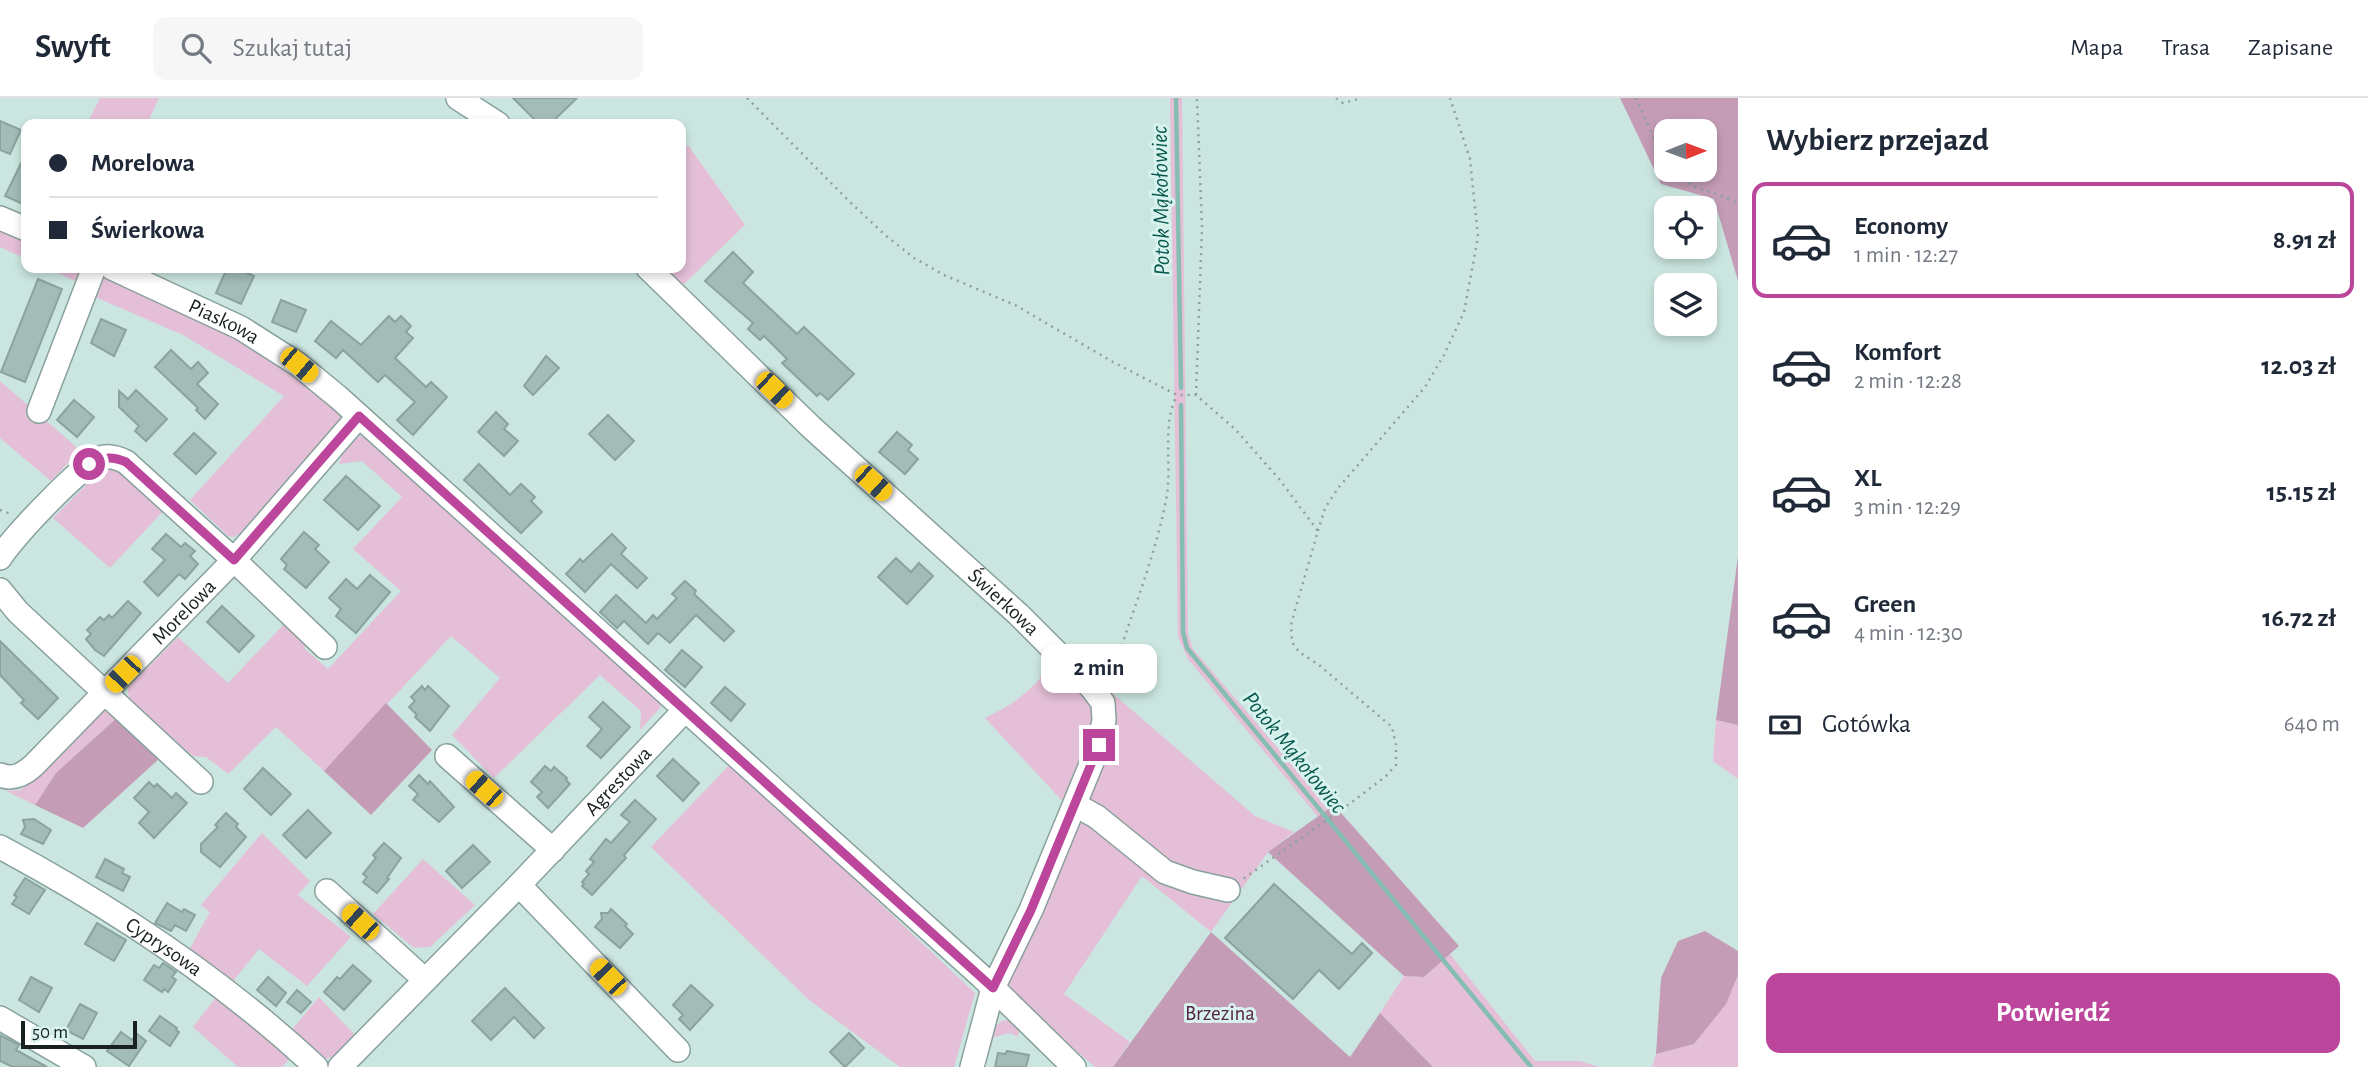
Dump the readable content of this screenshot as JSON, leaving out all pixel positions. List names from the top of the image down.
{
  "streets": {
    "street": [
      "Piaskowa",
      "Świerkowa",
      "Morelowa",
      "Agrestowa",
      "Cyprysowa"
    ]
  },
  "crossings": [
    ["Piaskowa", "Morelowa"],
    ["Piaskowa", "Agrestowa"]
  ],
  "water": ["Potok Mąkołowiec"],
  "parks": ["Brzezina"],
  "scale_bar": "50 m",
  "north": "right",
  "page": {
    "header": "Swyft",
    "search": "Szukaj tutaj",
    "nav": ["Mapa", "Trasa", "Zapisane"],
    "heading": "Wybierz przejazd",
    "banner": ["Morelowa", "Świerkowa"],
    "list": [
      {
        "name": "Economy",
        "note": "1 min · 12:27",
        "value": "8.91 zł"
      },
      {
        "name": "Komfort",
        "note": "2 min · 12:28",
        "value": "12.03 zł"
      },
      {
        "name": "XL",
        "note": "3 min · 12:29",
        "value": "15.15 zł"
      },
      {
        "name": "Green",
        "note": "4 min · 12:30",
        "value": "16.72 zł"
      }
    ],
    "bubble": "2 min",
    "pay": ["Gotówka", "640 m"],
    "buttons": "Potwierdź",
    "scale": "50 m"
  }
}
